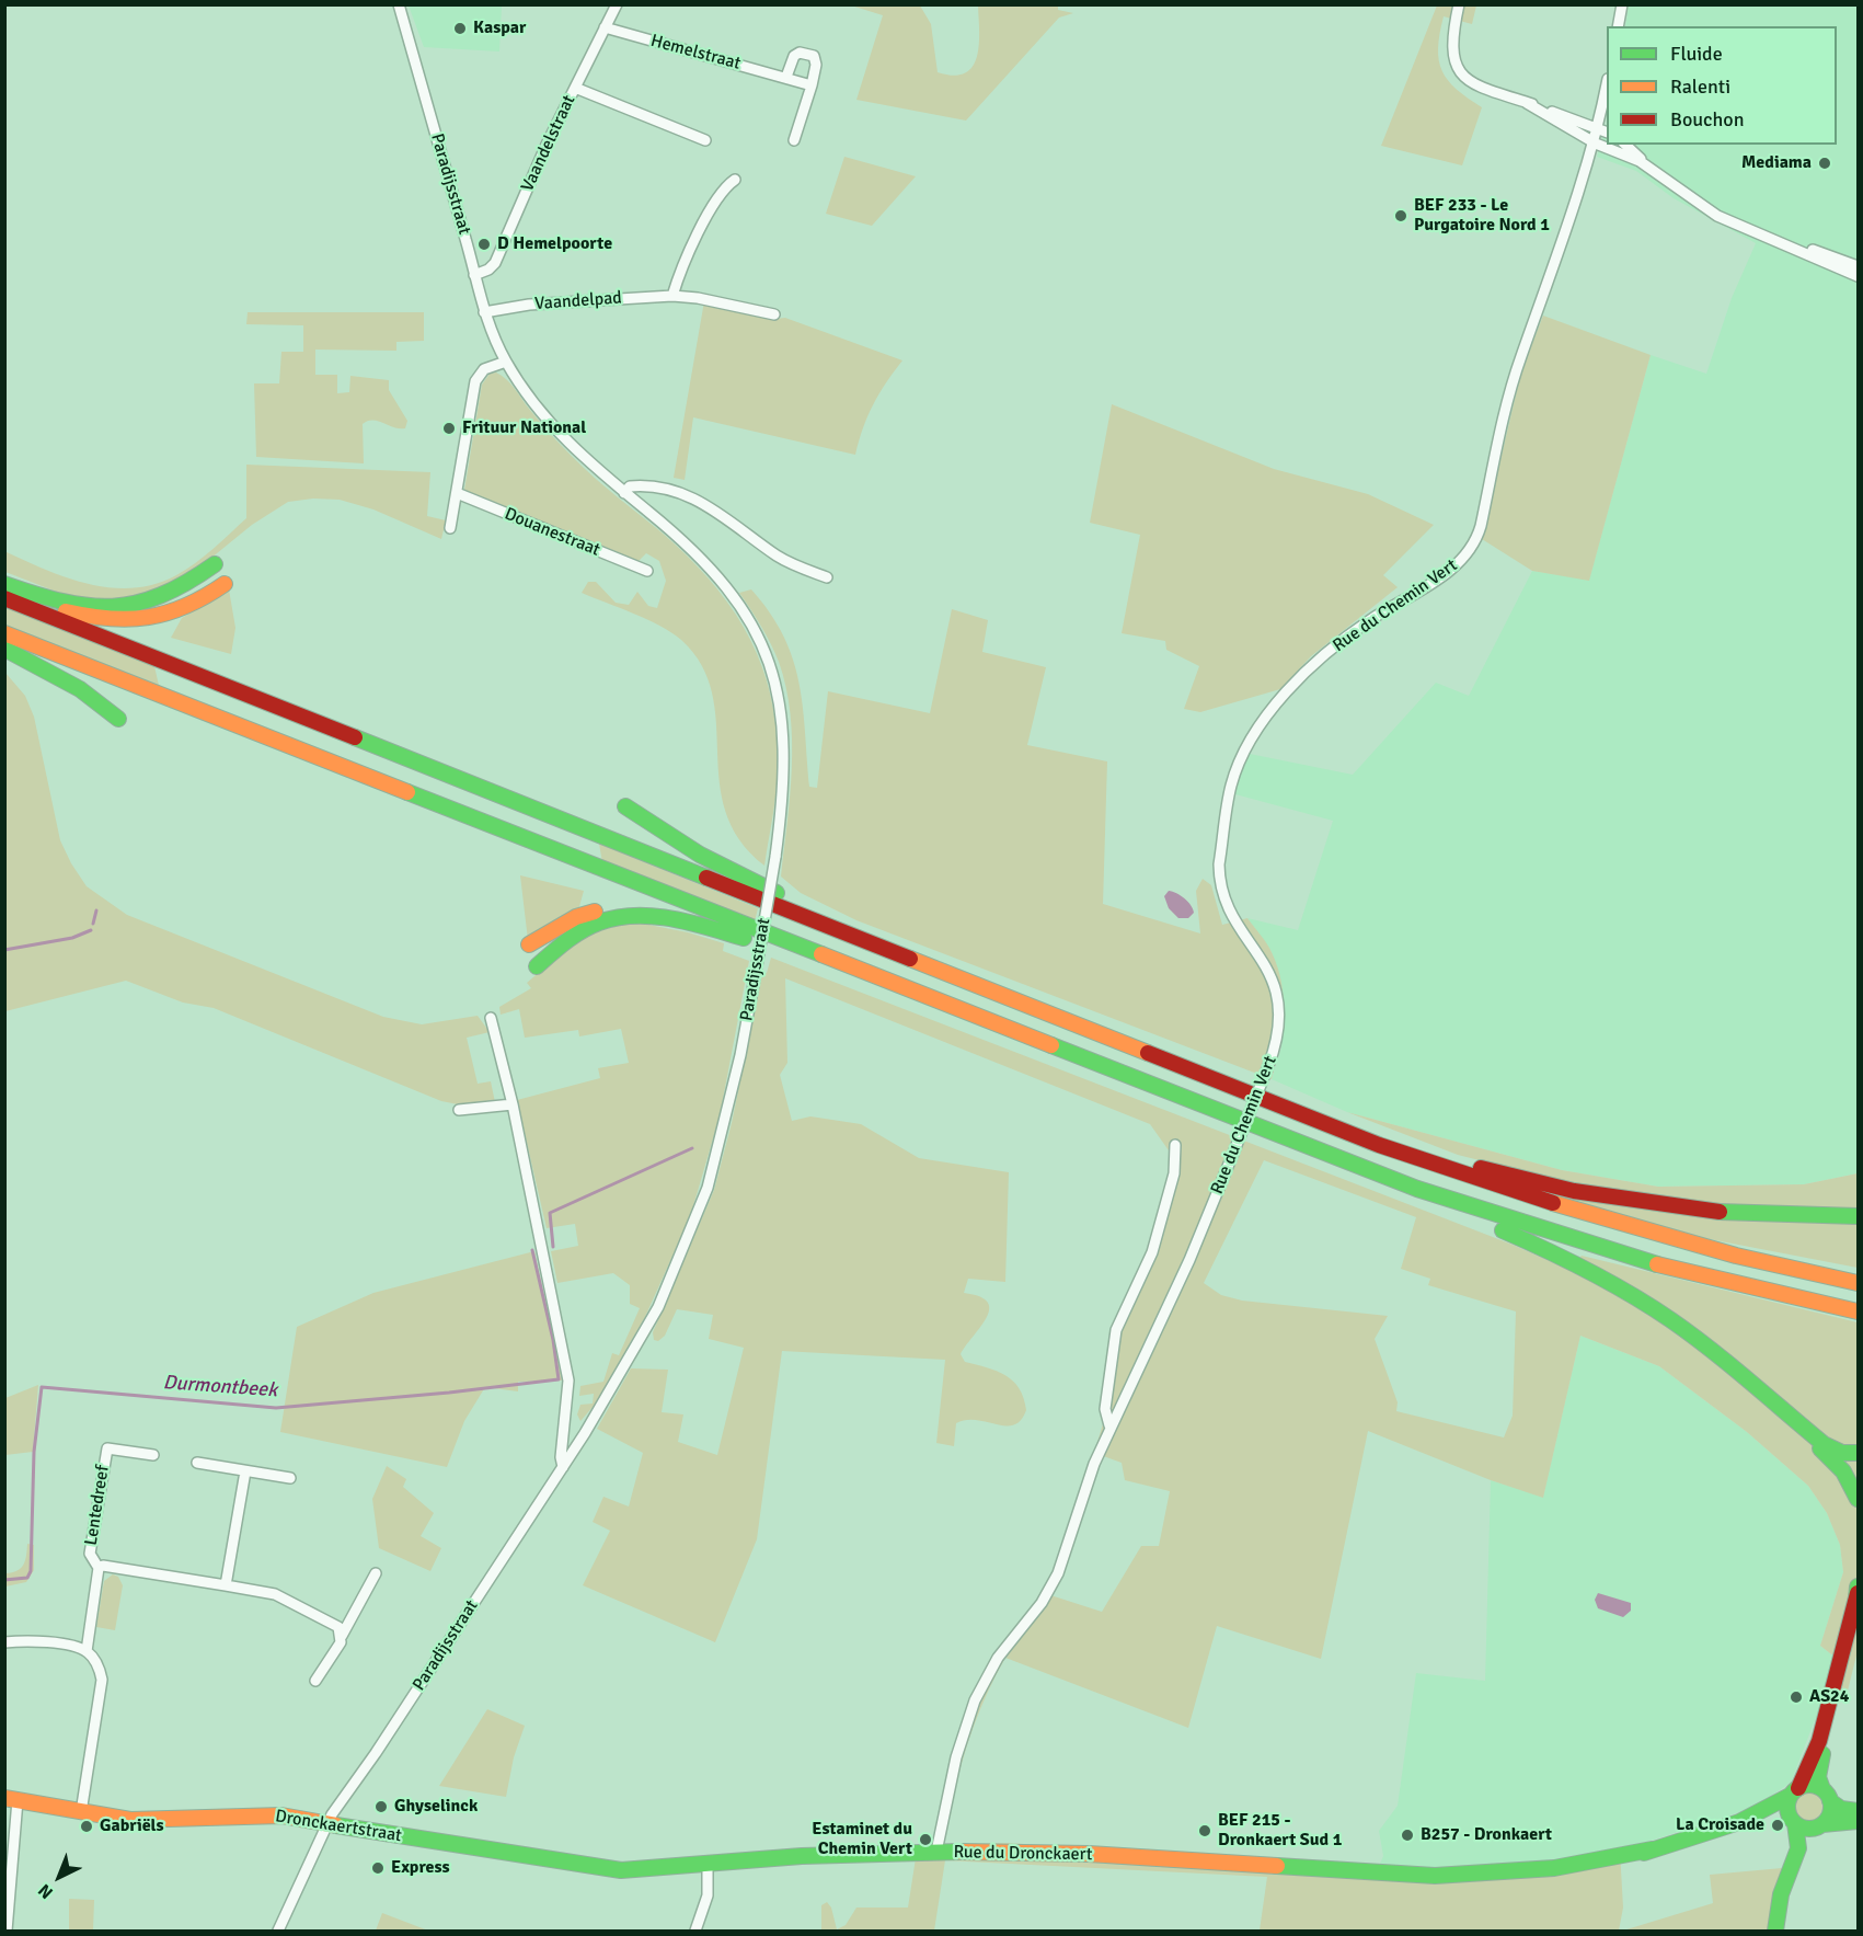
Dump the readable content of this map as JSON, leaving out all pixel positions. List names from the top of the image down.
{
  "streets": {
    "main road": ["Dronckaertstraat", "Rue du Dronckaert"],
    "street": [
      "Hemelstraat",
      "Vaandelstraat",
      "Paradijsstraat",
      "Vaandelpad",
      "Douanestraat",
      "Rue du Chemin Vert",
      "Lentedreef"
    ]
  },
  "crossings": [
    ["Hemelstraat", "Vaandelstraat"],
    ["Vaandelstraat", "Paradijsstraat"],
    ["Paradijsstraat", "Vaandelpad"],
    ["Paradijsstraat", "Dronckaertstraat"],
    ["Rue du Chemin Vert", "Rue du Dronckaert"],
    ["Dronckaertstraat", "Rue du Dronckaert"]
  ],
  "water": ["Durmontbeek"],
  "places": [
    "Kaspar",
    "Mediama",
    "BEF 233 - Le Purgatoire Nord 1",
    "D Hemelpoorte",
    "Frituur National",
    "AS24",
    "Ghyselinck",
    "La Croisade",
    "Gabriëls",
    "BEF 215 - Dronkaert Sud 1",
    "B257 - Dronkaert",
    "Estaminet du Chemin Vert",
    "Express"
  ],
  "legend": ["Fluide", "Ralenti", "Bouchon"],
  "north": "bottom left"
}
